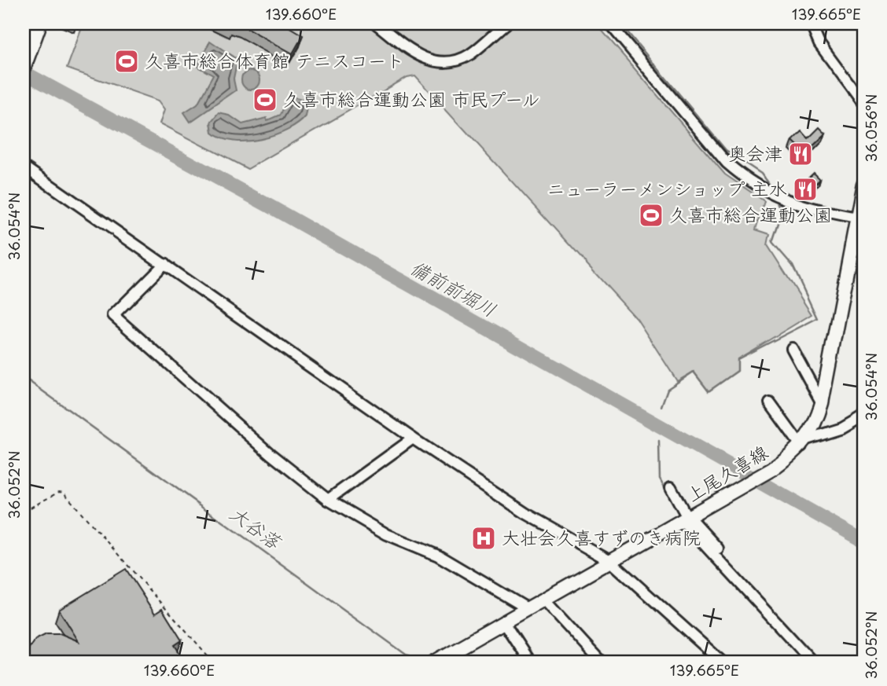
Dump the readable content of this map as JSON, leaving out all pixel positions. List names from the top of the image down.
{
  "streets": {
    "main road": ["上尾久喜線"]
  },
  "water": ["備前前堀川", "大谷落"],
  "places": {
    "sports": ["久喜市総合体育館 テニスコート", "久喜市総合運動公園 市民プール", "久喜市総合運動公園"],
    "restaurant": ["奥会津", "ニューラーメンショップ 主水"],
    "hospital": ["大壮会久喜すずのき病院"]
  },
  "coordinates": [
    "139.660°E",
    "139.665°E",
    "36.056°N",
    "36.054°N",
    "36.052°N"
  ]
}
